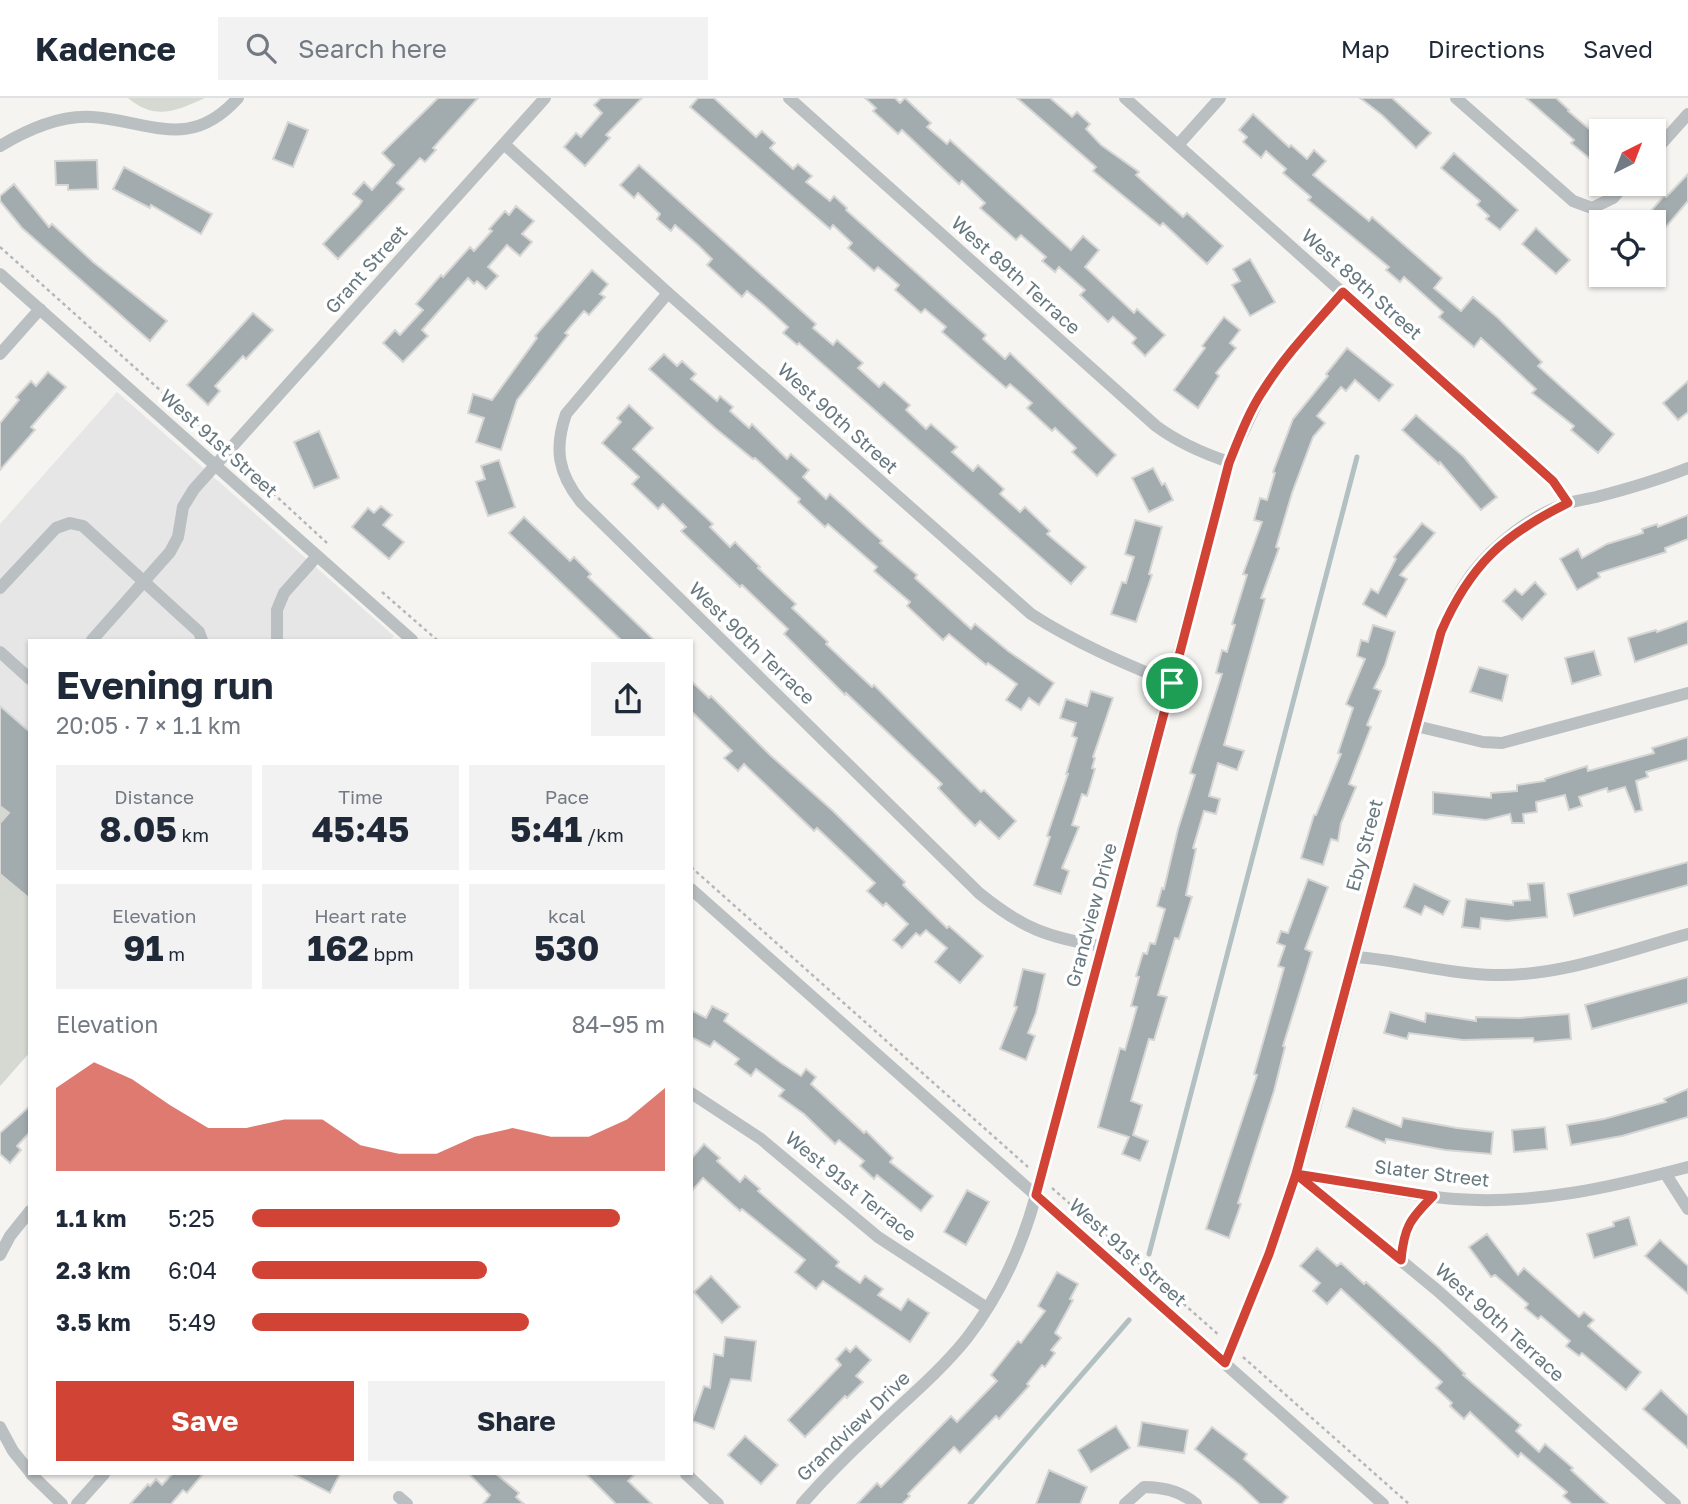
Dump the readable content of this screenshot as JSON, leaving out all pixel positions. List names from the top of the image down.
{
  "streets": {
    "street": [
      "Grant Street",
      "West 89th Terrace",
      "West 89th Street",
      "West 90th Street",
      "West 91st Street",
      "West 90th Terrace",
      "Eby Street",
      "Grandview Drive",
      "Slater Street",
      "West 91st Terrace"
    ]
  },
  "crossings": [
    ["Grant Street", "West 90th Street"],
    ["Grant Street", "West 91st Street"],
    ["West 89th Terrace", "Grandview Drive"],
    ["West 89th Street", "Eby Street"],
    ["West 89th Street", "Grandview Drive"],
    ["West 90th Street", "West 90th Terrace"],
    ["West 90th Street", "Grandview Drive"],
    ["West 91st Street", "Eby Street"],
    ["West 91st Street", "Grandview Drive"],
    ["West 90th Terrace", "Eby Street"],
    ["West 90th Terrace", "Grandview Drive"],
    ["West 90th Terrace", "Slater Street"],
    ["Eby Street", "Slater Street"],
    ["Grandview Drive", "West 91st Terrace"]
  ],
  "north": "top right",
  "page": {
    "header": "Kadence",
    "search": "Search here",
    "nav": ["Map", "Directions", "Saved"],
    "heading": ["Evening run", "20:05 · 7 × 1.1 km"],
    "stats": [
      ["Distance", "8.05 km"],
      ["Time", "45:45"],
      ["Pace", "5:41 /km"],
      ["Elevation", "91 m"],
      ["Heart rate", "162 bpm"],
      ["kcal", "530"]
    ],
    "chart": ["Elevation", "84–95 m"],
    "list": [
      {
        "name": "1.1 km",
        "note": "5:25"
      },
      {
        "name": "2.3 km",
        "note": "6:04"
      },
      {
        "name": "3.5 km",
        "note": "5:49"
      }
    ],
    "buttons": ["Save", "Share"]
  }
}
